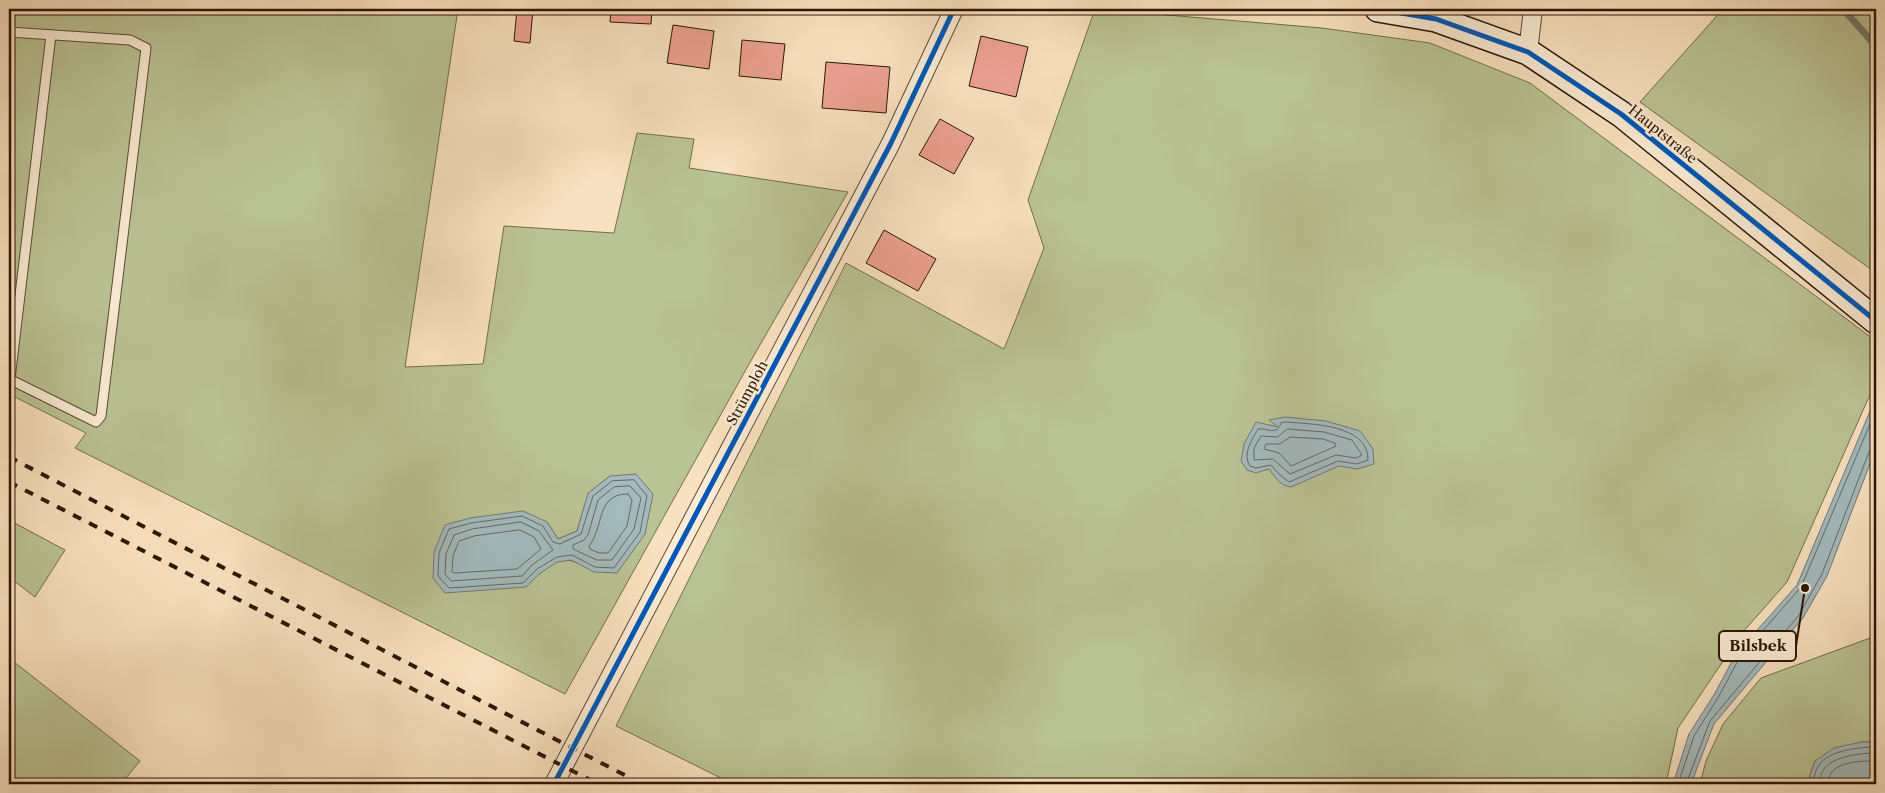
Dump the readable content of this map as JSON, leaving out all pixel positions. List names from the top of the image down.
{
  "streets": {
    "main road": ["Hauptstraße"],
    "street": ["Strümploh"]
  },
  "places": ["Bilsbek"]
}
